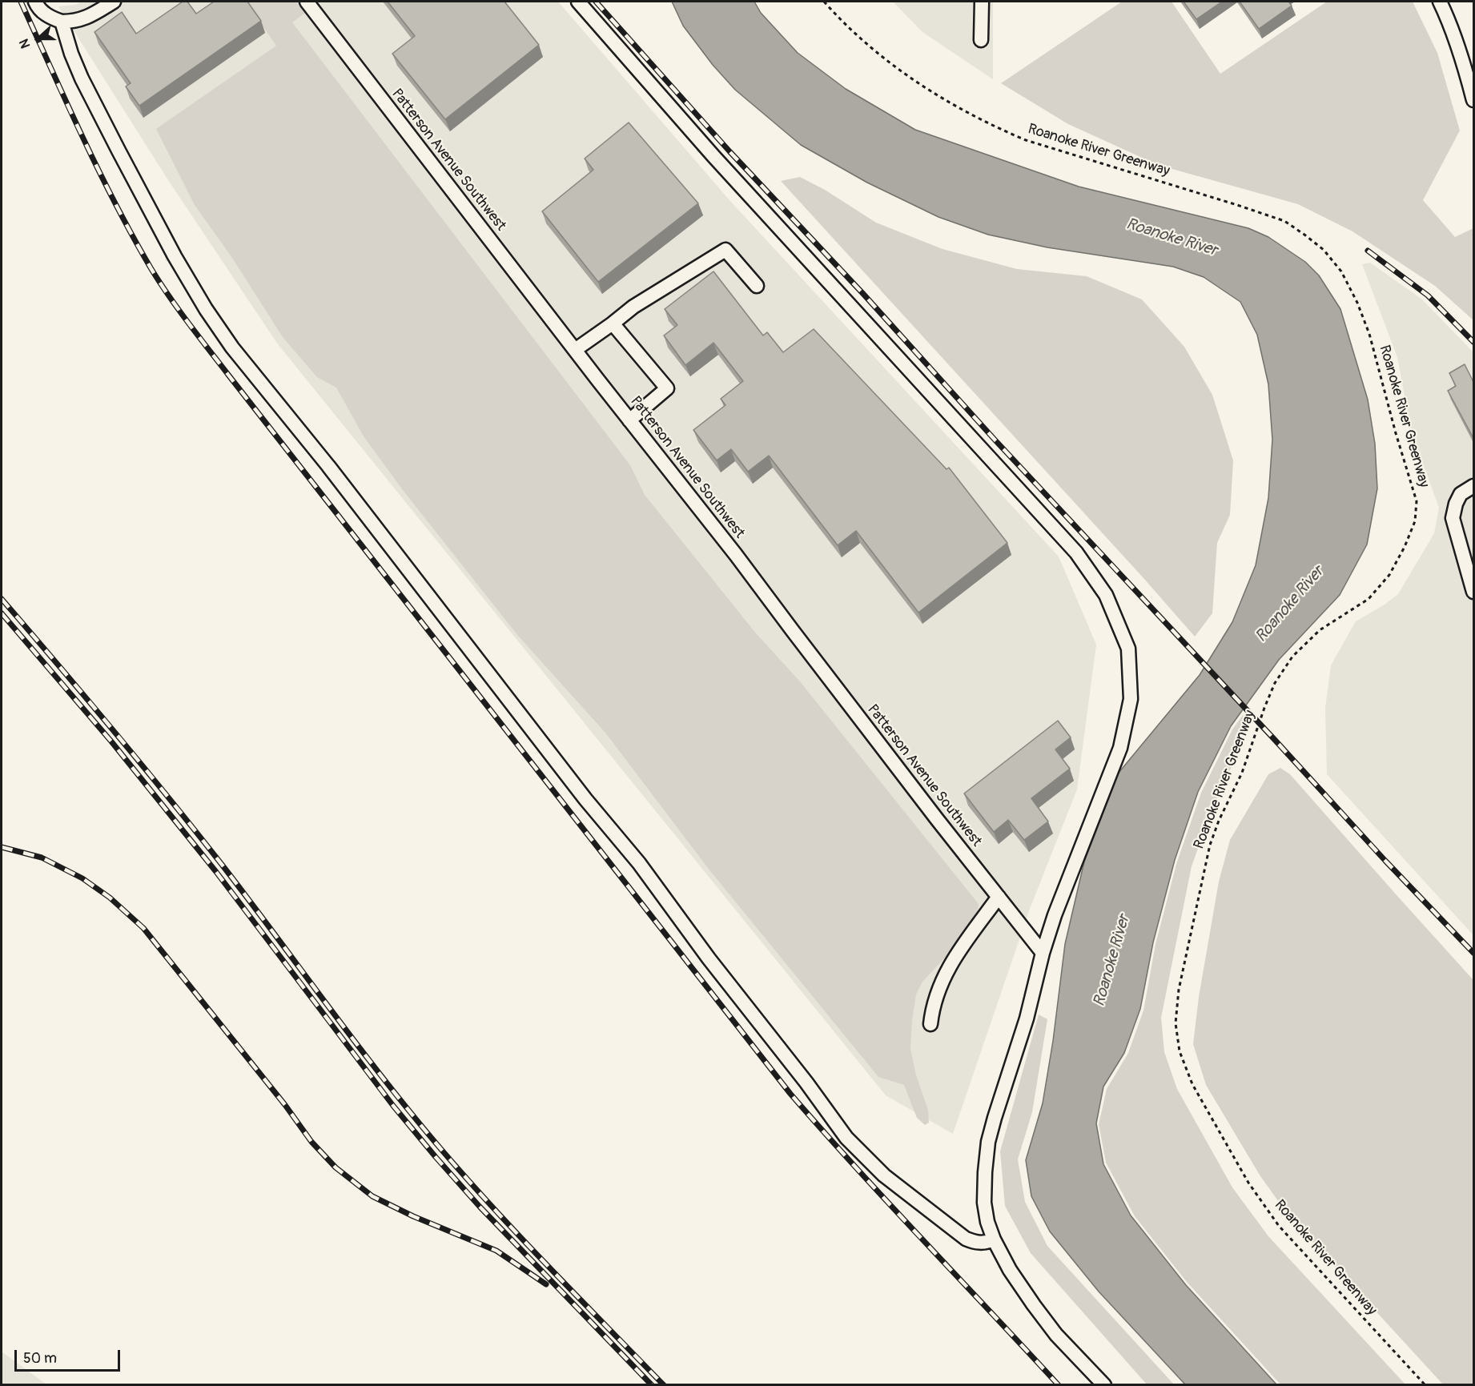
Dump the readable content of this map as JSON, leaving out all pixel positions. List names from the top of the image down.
{
  "streets": {
    "street": ["Patterson Avenue Southwest"],
    "path": ["Roanoke River Greenway"]
  },
  "water": ["Roanoke River"],
  "scale_bar": "50 m",
  "north": "left"
}
